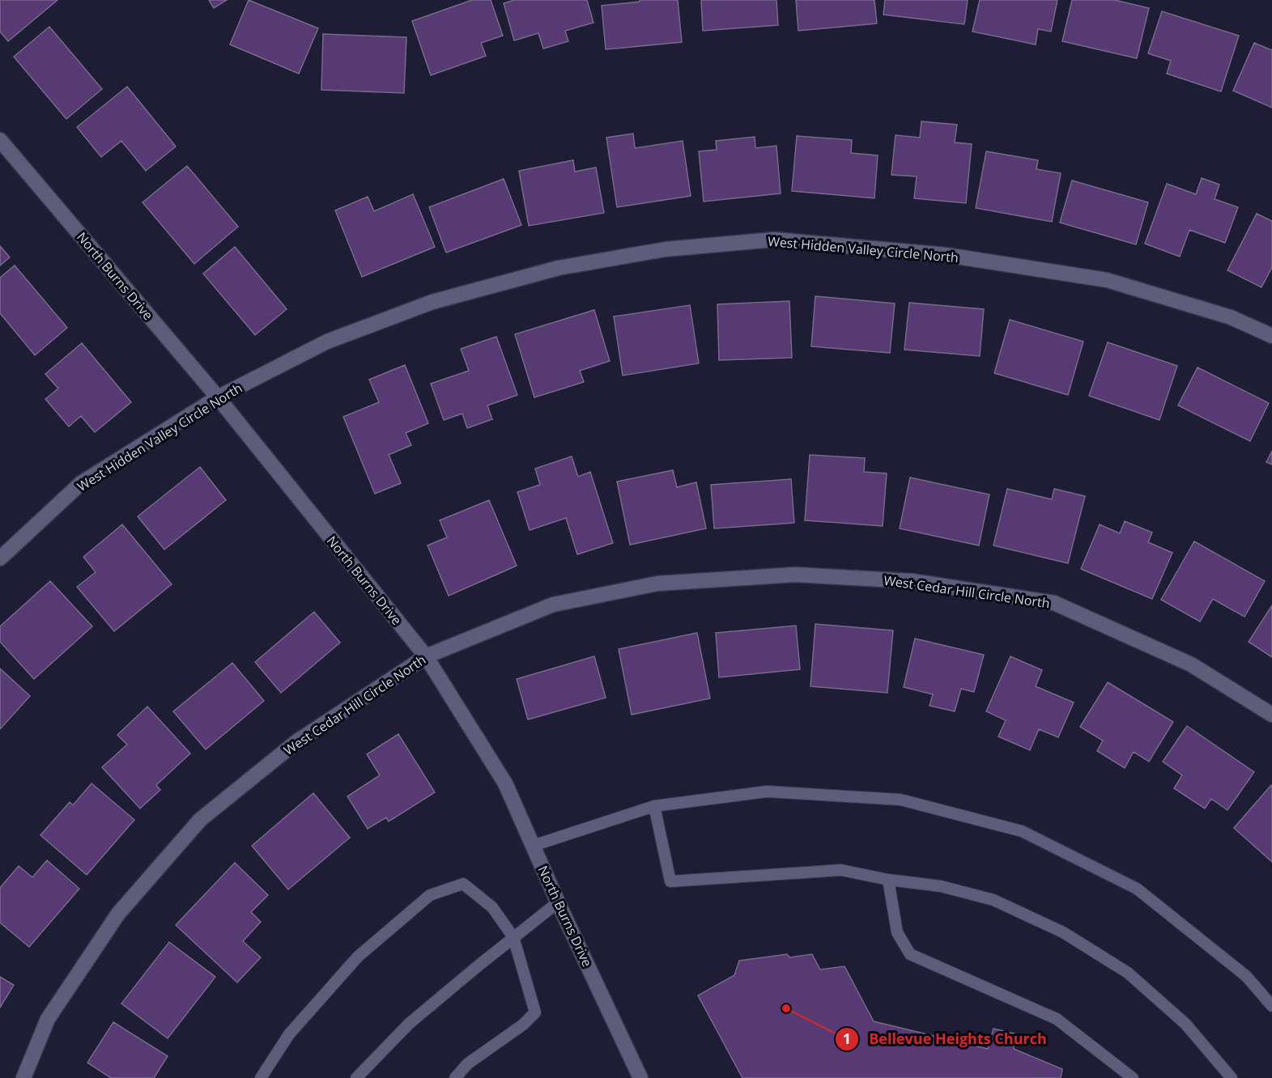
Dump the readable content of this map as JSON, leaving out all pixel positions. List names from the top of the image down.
{
  "streets": {
    "street": ["West Hidden Valley Circle North", "North Burns Drive", "West Cedar Hill Circle North"]
  },
  "crossings": [
    ["West Hidden Valley Circle North", "North Burns Drive"],
    ["North Burns Drive", "West Cedar Hill Circle North"]
  ],
  "places": ["Bellevue Heights Church"]
}
